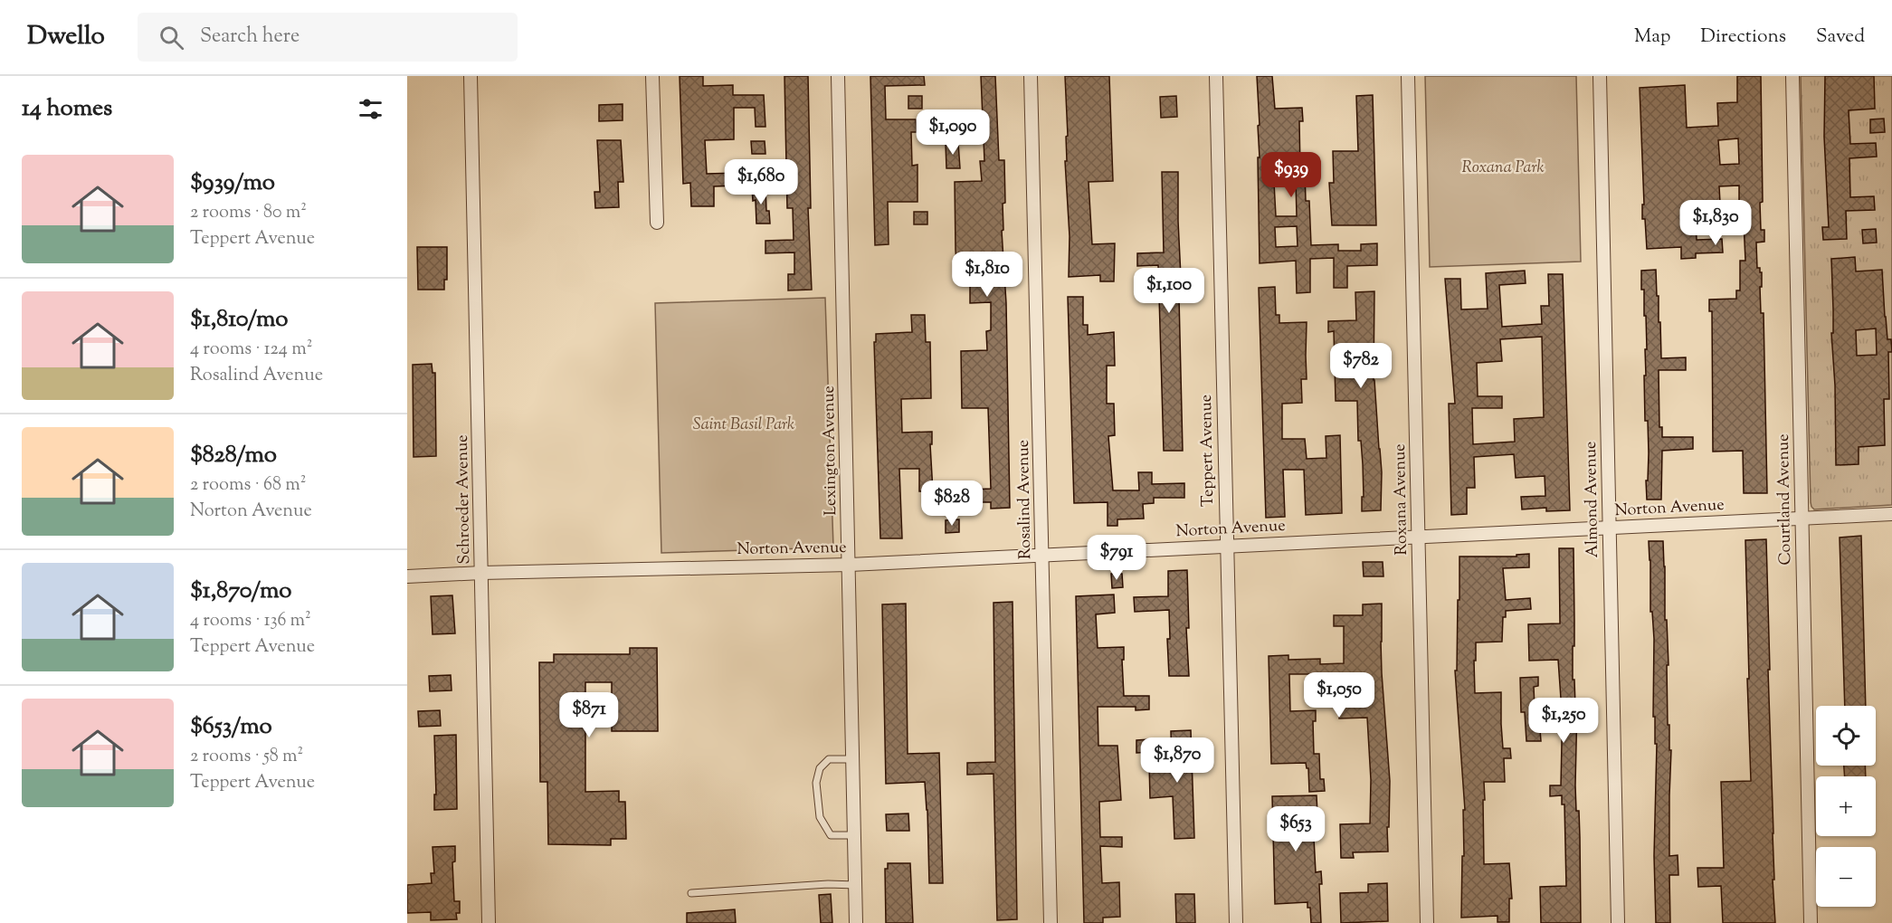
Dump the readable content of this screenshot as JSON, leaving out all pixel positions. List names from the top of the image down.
{
  "streets": {
    "street": [
      "Lexington Avenue",
      "Teppert Avenue",
      "Schroeder Avenue",
      "Rosalind Avenue",
      "Roxana Avenue",
      "Almond Avenue",
      "Courtland Avenue",
      "Norton Avenue"
    ]
  },
  "crossings": [
    ["Lexington Avenue", "Norton Avenue"],
    ["Teppert Avenue", "Norton Avenue"],
    ["Schroeder Avenue", "Norton Avenue"],
    ["Rosalind Avenue", "Norton Avenue"],
    ["Roxana Avenue", "Norton Avenue"],
    ["Almond Avenue", "Norton Avenue"],
    ["Courtland Avenue", "Norton Avenue"]
  ],
  "parks": ["Roxana Park", "Saint Basil Park"],
  "page": {
    "header": "Dwello",
    "search": "Search here",
    "nav": ["Map", "Directions", "Saved"],
    "heading": "14 homes",
    "price": [
      "$1,090",
      "$939",
      "$1,680",
      "$1,830",
      "$1,810",
      "$1,100",
      "$782",
      "$828",
      "$791",
      "$1,050",
      "$871",
      "$1,250",
      "$1,870",
      "$653"
    ],
    "list": [
      {
        "name": "$939/mo",
        "note": "2 rooms · 80 m² · Teppert Avenue"
      },
      {
        "name": "$1,810/mo",
        "note": "4 rooms · 124 m² · Rosalind Avenue"
      },
      {
        "name": "$828/mo",
        "note": "2 rooms · 68 m² · Norton Avenue"
      },
      {
        "name": "$1,870/mo",
        "note": "4 rooms · 136 m² · Teppert Avenue"
      },
      {
        "name": "$653/mo",
        "note": "2 rooms · 58 m² · Teppert Avenue"
      }
    ],
    "map_buttons": ["+", "−"]
  }
}
